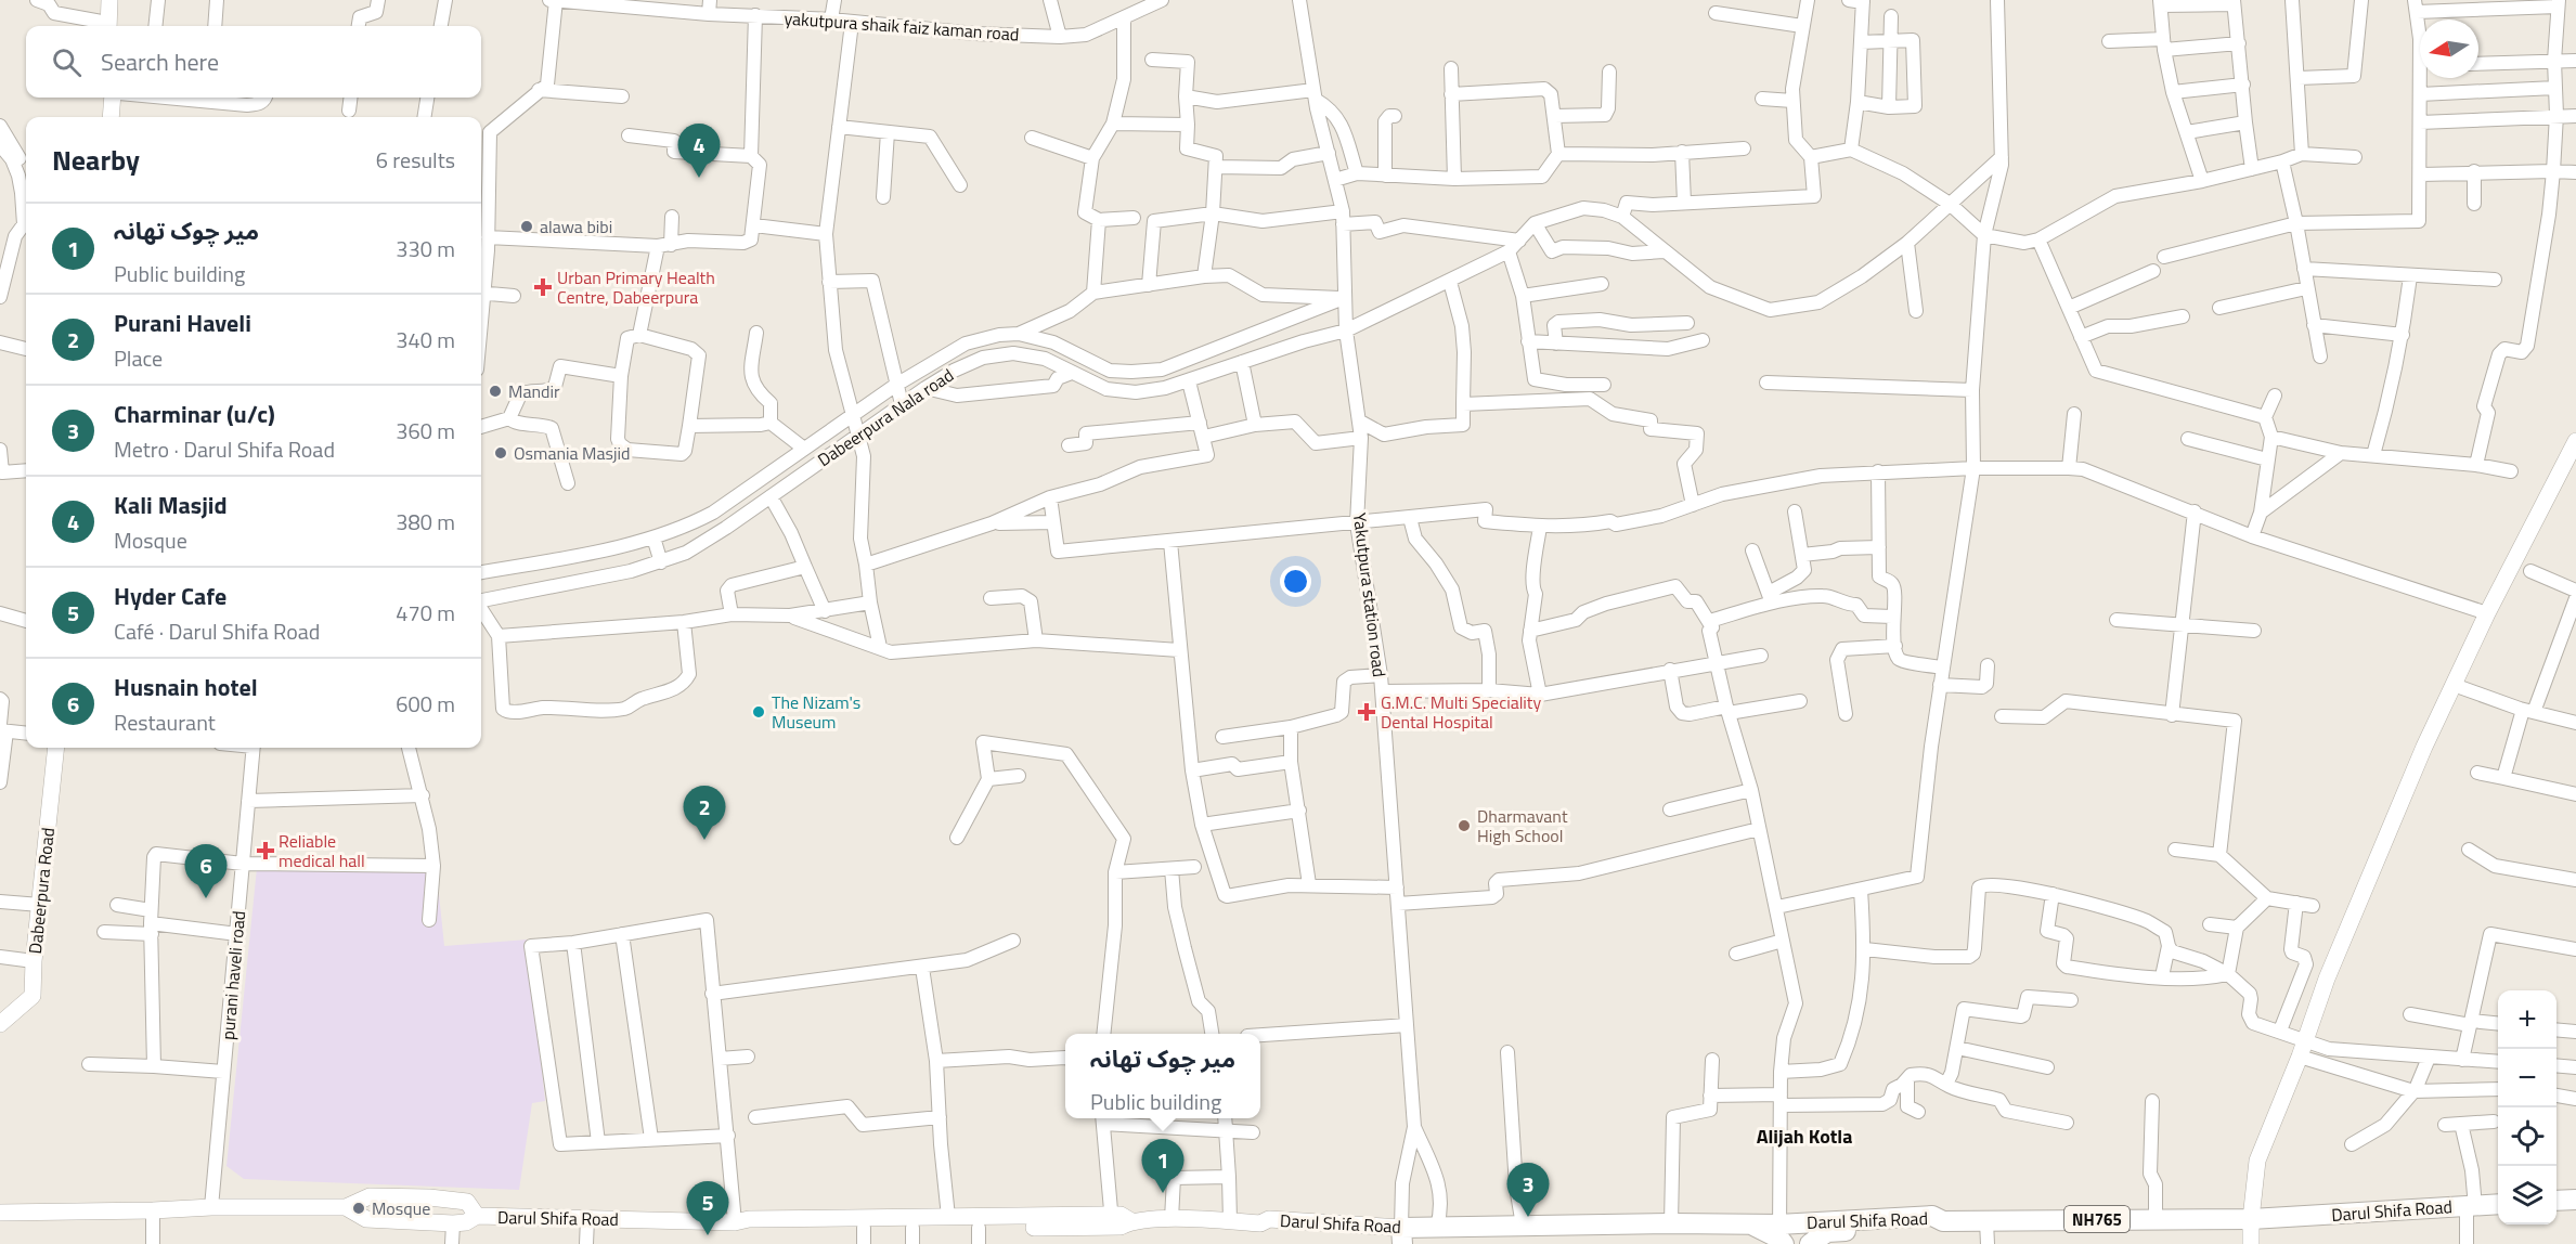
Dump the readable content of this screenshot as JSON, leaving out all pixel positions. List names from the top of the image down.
{
  "streets": {
    "highway": ["Darul Shifa Road", "NH765"],
    "main road": ["Dabeerpura Road"],
    "street": [
      "yakutpura shaik faiz kaman road",
      "Dabeerpura Nala road",
      "Yakutpura station road",
      "purani haveli road"
    ]
  },
  "crossings": [
    ["Dabeerpura Nala road", "Yakutpura station road"],
    ["Yakutpura station road", "Darul Shifa Road"],
    ["purani haveli road", "Darul Shifa Road"],
    ["Darul Shifa Road", "NH765"]
  ],
  "districts": ["Alijah Kotla"],
  "places": {
    "other": [
      "alawa bibi",
      "Mandir",
      "Osmania Masjid",
      "The Nizam's Museum",
      "Dharmavant High School",
      "Mosque"
    ],
    "health": ["Urban Primary Health Centre, Dabeerpura", "G.M.C. Multi Speciality Dental Hospital", "Reliable medical hall"]
  },
  "north": "left",
  "page": {
    "search": "Search here",
    "heading": ["Nearby", "6 results"],
    "pins": [
      "4",
      "2",
      "6",
      "1",
      "3",
      "5"
    ],
    "list": [
      {
        "mark": "1",
        "name": "میر چوک تھانہ",
        "note": "Public building",
        "value": "330 m"
      },
      {
        "mark": "2",
        "name": "Purani Haveli",
        "note": "Place",
        "value": "340 m"
      },
      {
        "mark": "3",
        "name": "Charminar (u/c)",
        "note": "Metro · Darul Shifa Road",
        "value": "360 m"
      },
      {
        "mark": "4",
        "name": "Kali Masjid",
        "note": "Mosque",
        "value": "380 m"
      },
      {
        "mark": "5",
        "name": "Hyder Cafe",
        "note": "Café · Darul Shifa Road",
        "value": "470 m"
      },
      {
        "mark": "6",
        "name": "Husnain hotel",
        "note": "Restaurant",
        "value": "600 m"
      }
    ],
    "map_buttons": ["+", "−"],
    "popup": ["میر چوک تھانہ", "Public building"]
  }
}
